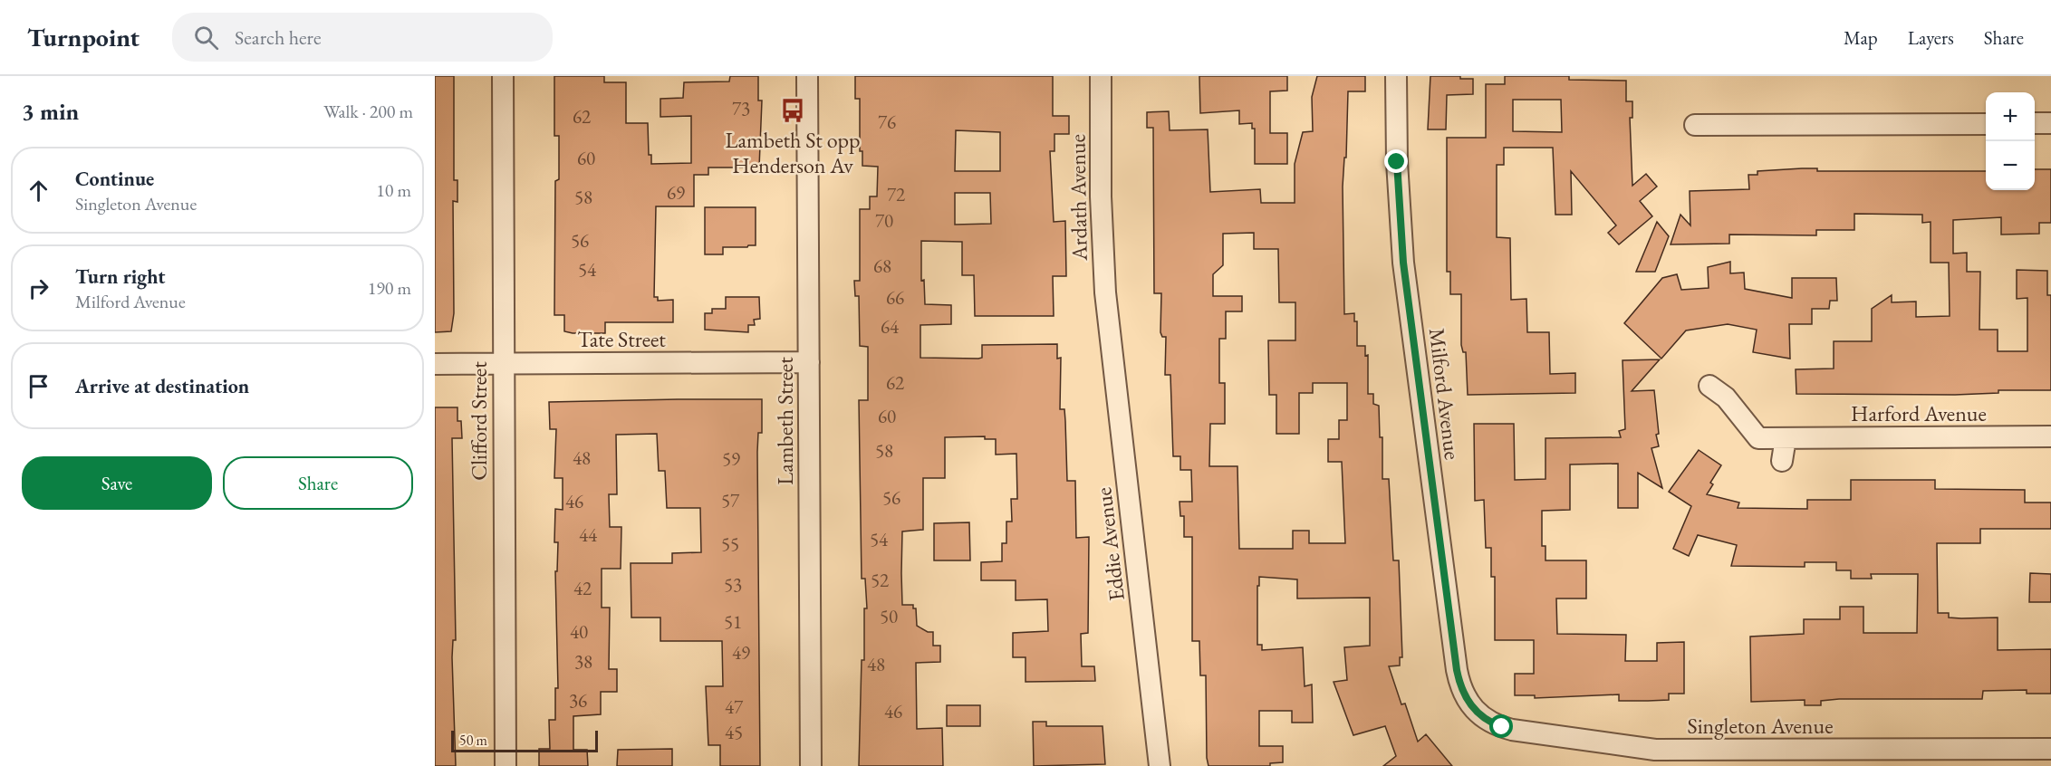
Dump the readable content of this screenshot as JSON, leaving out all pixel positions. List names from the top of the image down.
{
  "streets": {
    "street": [
      "Ardath Avenue",
      "Tate Street",
      "Milford Avenue",
      "Harford Avenue",
      "Clifford Street",
      "Lambeth Street",
      "Eddie Avenue",
      "Singleton Avenue"
    ]
  },
  "crossings": [
    ["Ardath Avenue", "Eddie Avenue"],
    ["Tate Street", "Clifford Street"],
    ["Tate Street", "Lambeth Street"],
    ["Milford Avenue", "Singleton Avenue"]
  ],
  "places": {
    "bus stop": ["Lambeth St opp Henderson Av"]
  },
  "house_numbers": [
    "73",
    "62",
    "76",
    "60",
    "69",
    "72",
    "58",
    "70",
    "56",
    "68",
    "54",
    "66",
    "64",
    "62",
    "60",
    "58",
    "48",
    "59",
    "56",
    "57",
    "46",
    "44",
    "54",
    "55",
    "52",
    "53",
    "42",
    "50",
    "51",
    "40",
    "49",
    "38",
    "48",
    "36",
    "47",
    "46",
    "45"
  ],
  "scale_bar": "50 m",
  "page": {
    "header": "Turnpoint",
    "search": "Search here",
    "nav": ["Map", "Layers", "Share"],
    "heading": ["3 min", "Walk · 200 m"],
    "map_buttons": ["+", "−"],
    "list": [
      ["Continue", "Singleton Avenue", "10 m"],
      ["Turn right", "Milford Avenue", "190 m"],
      "Arrive at destination"
    ],
    "buttons": ["Save", "Share"],
    "scale": "50 m"
  }
}
